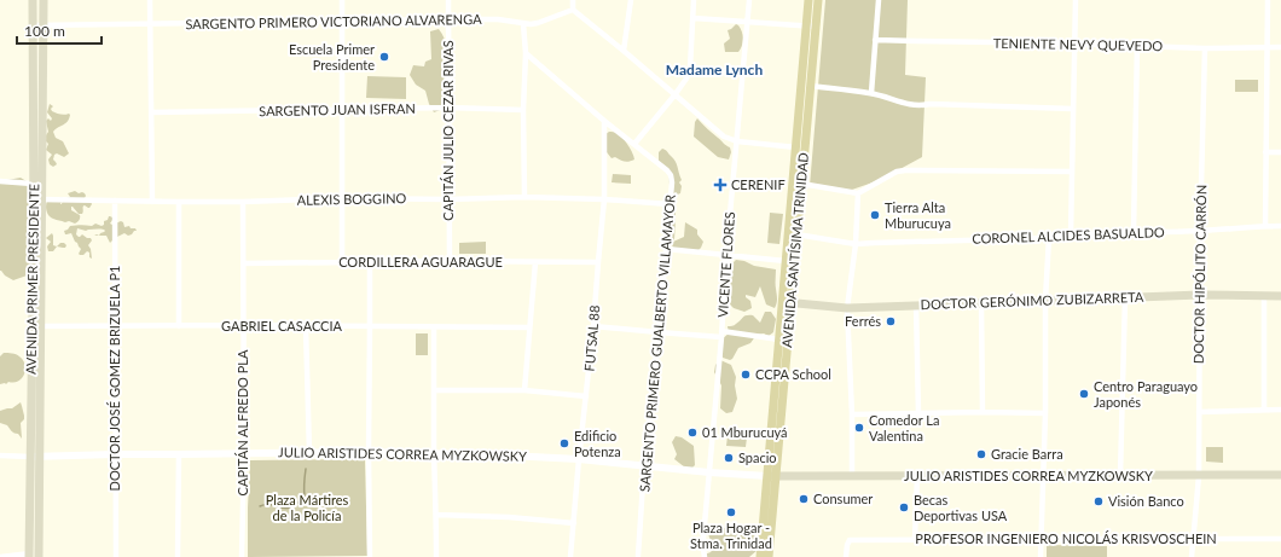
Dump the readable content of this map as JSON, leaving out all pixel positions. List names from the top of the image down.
{
  "streets": {
    "main road": [
      "AVENIDA SANTÍSIMA TRINIDAD",
      "AVENIDA PRIMER PRESIDENTE",
      "DOCTOR GERÓNIMO ZUBIZARRETA",
      "JULIO ARISTIDES CORREA MYZKOWSKY"
    ],
    "street": [
      "SARGENTO PRIMERO VICTORIANO ALVARENGA",
      "TENIENTE NEVY QUEVEDO",
      "SARGENTO JUAN ISFRAN",
      "CAPITÁN JULIO CEZAR RIVAS",
      "ALEXIS BOGGINO",
      "CORONEL ALCIDES BASUALDO",
      "CORDILLERA AGUARAGUE",
      "VICENTE FLORES",
      "DOCTOR HIPÓLITO CARRÓN",
      "GABRIEL CASACCIA",
      "FUTSAL 88",
      "SARGENTO PRIMERO GUALBERTO VILLAMAYOR",
      "DOCTOR JOSÉ GOMEZ BRIZUELA P1",
      "CAPITÁN ALFREDO PLA",
      "PROFESOR INGENIERO NICOLÁS KRISVOSCHEIN"
    ]
  },
  "crossings": [
    ["SARGENTO PRIMERO VICTORIANO ALVARENGA", "CAPITÁN JULIO CEZAR RIVAS"],
    ["SARGENTO PRIMERO VICTORIANO ALVARENGA", "AVENIDA PRIMER PRESIDENTE"],
    ["TENIENTE NEVY QUEVEDO", "DOCTOR HIPÓLITO CARRÓN"],
    ["SARGENTO JUAN ISFRAN", "CAPITÁN JULIO CEZAR RIVAS"],
    ["CAPITÁN JULIO CEZAR RIVAS", "ALEXIS BOGGINO"],
    ["CAPITÁN JULIO CEZAR RIVAS", "CORDILLERA AGUARAGUE"],
    ["ALEXIS BOGGINO", "AVENIDA PRIMER PRESIDENTE"],
    ["ALEXIS BOGGINO", "FUTSAL 88"],
    ["ALEXIS BOGGINO", "SARGENTO PRIMERO GUALBERTO VILLAMAYOR"],
    ["ALEXIS BOGGINO", "DOCTOR JOSÉ GOMEZ BRIZUELA P1"],
    ["ALEXIS BOGGINO", "CAPITÁN ALFREDO PLA"],
    ["CORONEL ALCIDES BASUALDO", "AVENIDA SANTÍSIMA TRINIDAD"],
    ["CORONEL ALCIDES BASUALDO", "DOCTOR HIPÓLITO CARRÓN"],
    ["AVENIDA SANTÍSIMA TRINIDAD", "DOCTOR GERÓNIMO ZUBIZARRETA"],
    ["AVENIDA SANTÍSIMA TRINIDAD", "JULIO ARISTIDES CORREA MYZKOWSKY"],
    ["CORDILLERA AGUARAGUE", "FUTSAL 88"],
    ["CORDILLERA AGUARAGUE", "CAPITÁN ALFREDO PLA"],
    ["VICENTE FLORES", "JULIO ARISTIDES CORREA MYZKOWSKY"],
    ["DOCTOR HIPÓLITO CARRÓN", "DOCTOR GERÓNIMO ZUBIZARRETA"],
    ["DOCTOR HIPÓLITO CARRÓN", "JULIO ARISTIDES CORREA MYZKOWSKY"],
    ["DOCTOR HIPÓLITO CARRÓN", "PROFESOR INGENIERO NICOLÁS KRISVOSCHEIN"],
    ["AVENIDA PRIMER PRESIDENTE", "GABRIEL CASACCIA"],
    ["AVENIDA PRIMER PRESIDENTE", "JULIO ARISTIDES CORREA MYZKOWSKY"],
    ["GABRIEL CASACCIA", "DOCTOR JOSÉ GOMEZ BRIZUELA P1"],
    ["GABRIEL CASACCIA", "CAPITÁN ALFREDO PLA"],
    ["FUTSAL 88", "SARGENTO PRIMERO GUALBERTO VILLAMAYOR"],
    ["FUTSAL 88", "JULIO ARISTIDES CORREA MYZKOWSKY"],
    ["SARGENTO PRIMERO GUALBERTO VILLAMAYOR", "JULIO ARISTIDES CORREA MYZKOWSKY"],
    ["DOCTOR JOSÉ GOMEZ BRIZUELA P1", "JULIO ARISTIDES CORREA MYZKOWSKY"],
    ["CAPITÁN ALFREDO PLA", "JULIO ARISTIDES CORREA MYZKOWSKY"]
  ],
  "districts": ["Madame Lynch"],
  "parks": ["Plaza Mártires de la Policía"],
  "places": {
    "other": [
      "Escuela Primer Presidente",
      "Tierra Alta Mburucuya",
      "Ferrés",
      "CCPA School",
      "Centro Paraguayo Japonés",
      "Comedor La Valentina",
      "01 Mburucuyá",
      "Edificio Potenza",
      "Gracie Barra",
      "Spacio",
      "Consumer",
      "Visión Banco",
      "Becas Deportivas USA",
      "Plaza Hogar - Stma. Trinidad"
    ],
    "health": ["CERENIF"]
  },
  "scale_bar": "100 m"
}
